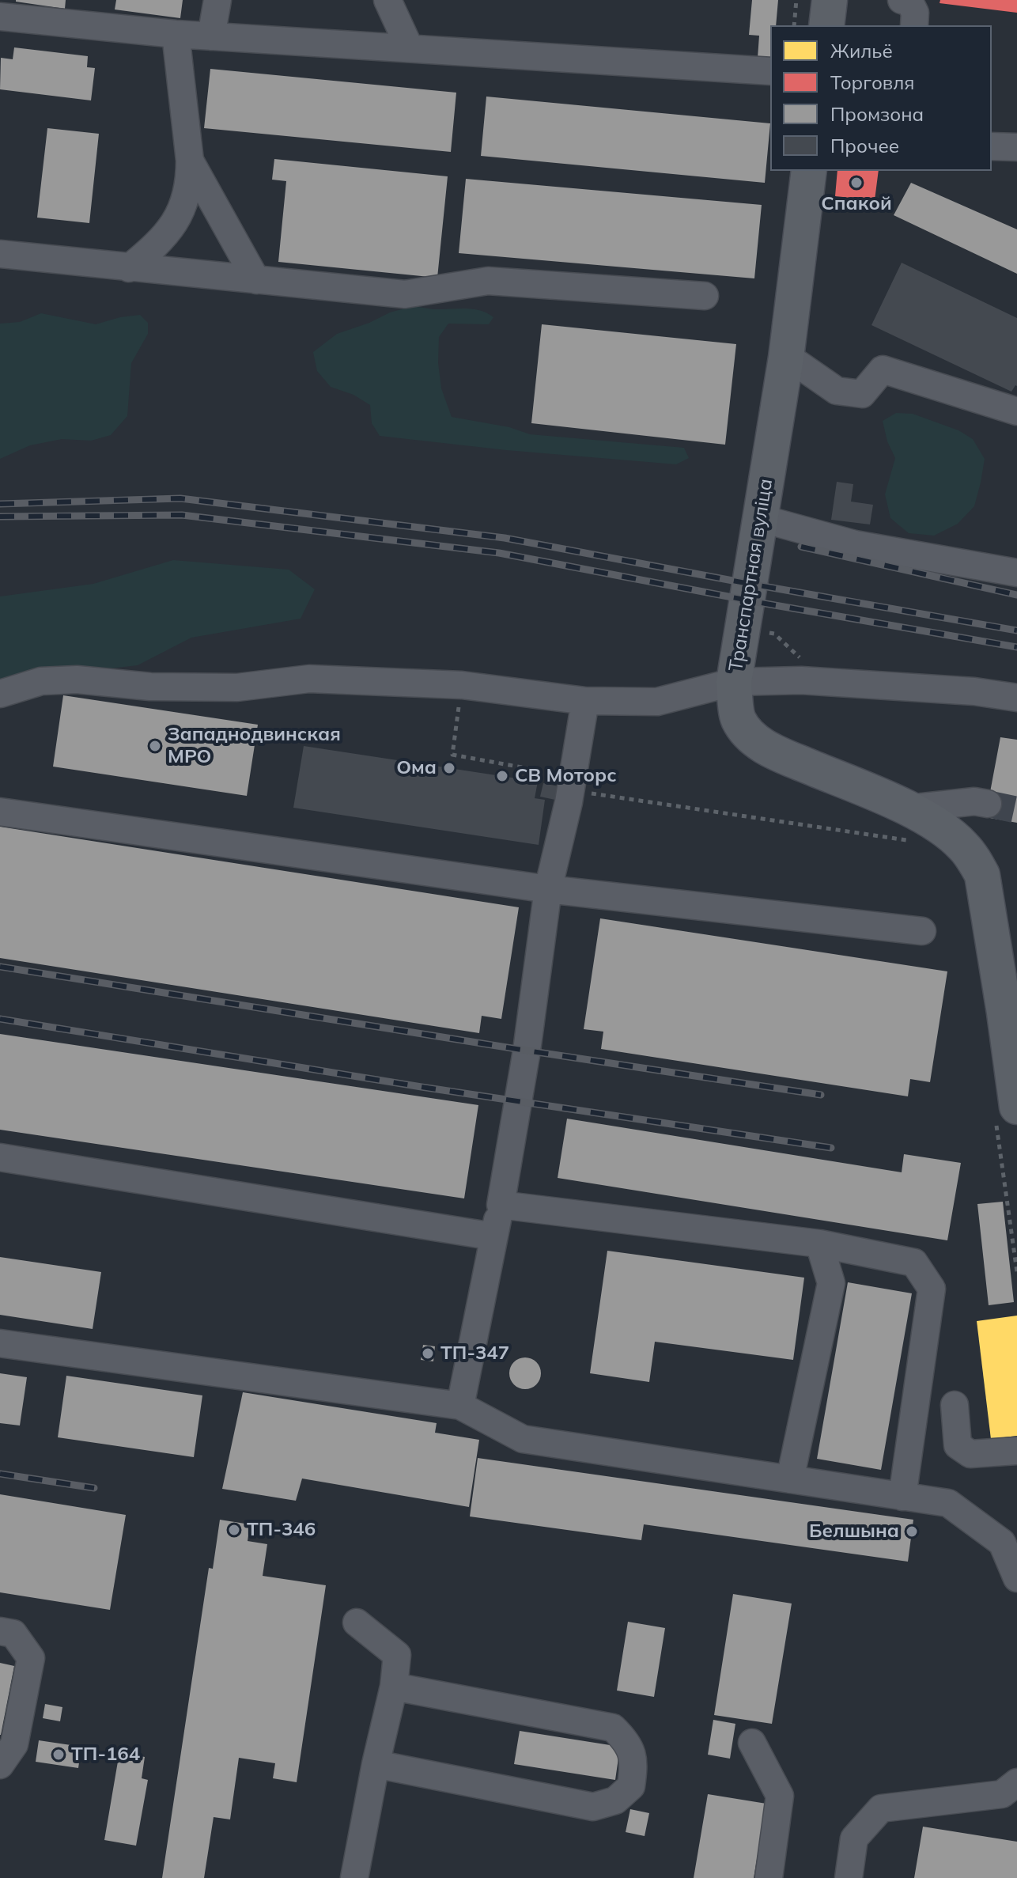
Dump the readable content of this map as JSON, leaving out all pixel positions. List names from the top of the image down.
{
  "streets": {
    "main road": ["Транспартная вуліца"]
  },
  "places": [
    "Спакой",
    "Западнодвинская МРО",
    "Ома",
    "СВ Моторс",
    "ТП-347",
    "ТП-346",
    "Белшына",
    "ТП-164"
  ],
  "legend": [
    "Жильё",
    "Торговля",
    "Промзона",
    "Прочее"
  ]
}
